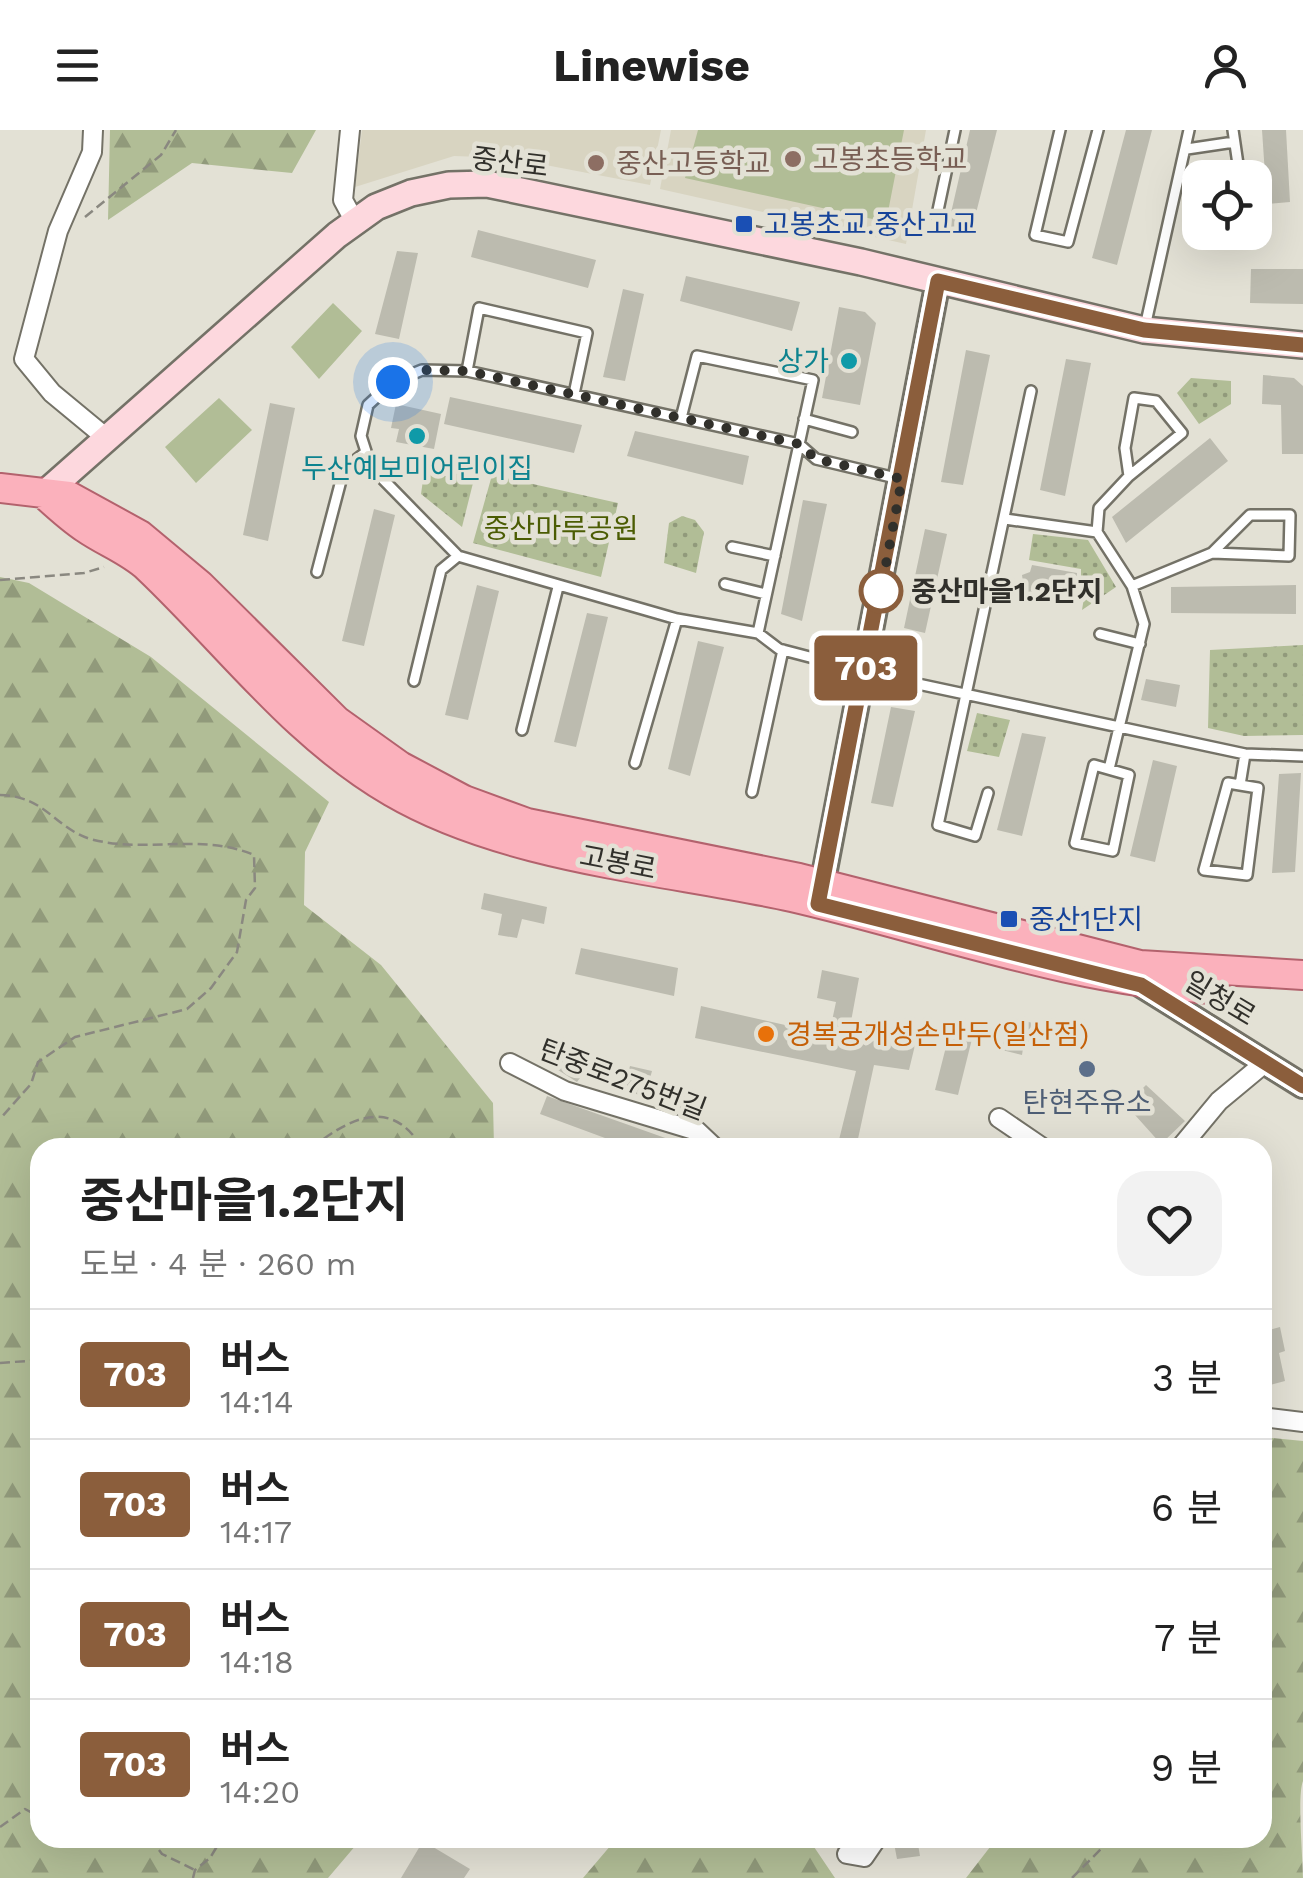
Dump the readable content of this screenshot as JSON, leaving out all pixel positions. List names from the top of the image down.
{
  "streets": {
    "main road": ["중산로", "고봉로"],
    "street": ["일청로", "탄중로275번길"]
  },
  "crossings": [
    ["중산로", "고봉로"],
    ["고봉로", "일청로"]
  ],
  "parks": ["중산마루공원"],
  "places": {
    "other": [
      "고봉초등학교",
      "중산고등학교",
      "상가",
      "두산예보미어린이집",
      "중산마을1.2단지",
      "경복궁개성손만두(일산점)",
      "탄현주유소"
    ],
    "transit": ["고봉초교.중산고교", "중산1단지"]
  },
  "lines": ["bus line 703"],
  "page": {
    "header": "Linewise",
    "on_map": "703",
    "heading": ["중산마을1.2단지", "도보 · 4 분 · 260 m"],
    "list": [
      {
        "mark": "703",
        "name": "버스",
        "note": "14:14",
        "value": "3 분"
      },
      {
        "mark": "703",
        "name": "버스",
        "note": "14:17",
        "value": "6 분"
      },
      {
        "mark": "703",
        "name": "버스",
        "note": "14:18",
        "value": "7 분"
      },
      {
        "mark": "703",
        "name": "버스",
        "note": "14:20",
        "value": "9 분"
      }
    ]
  }
}
